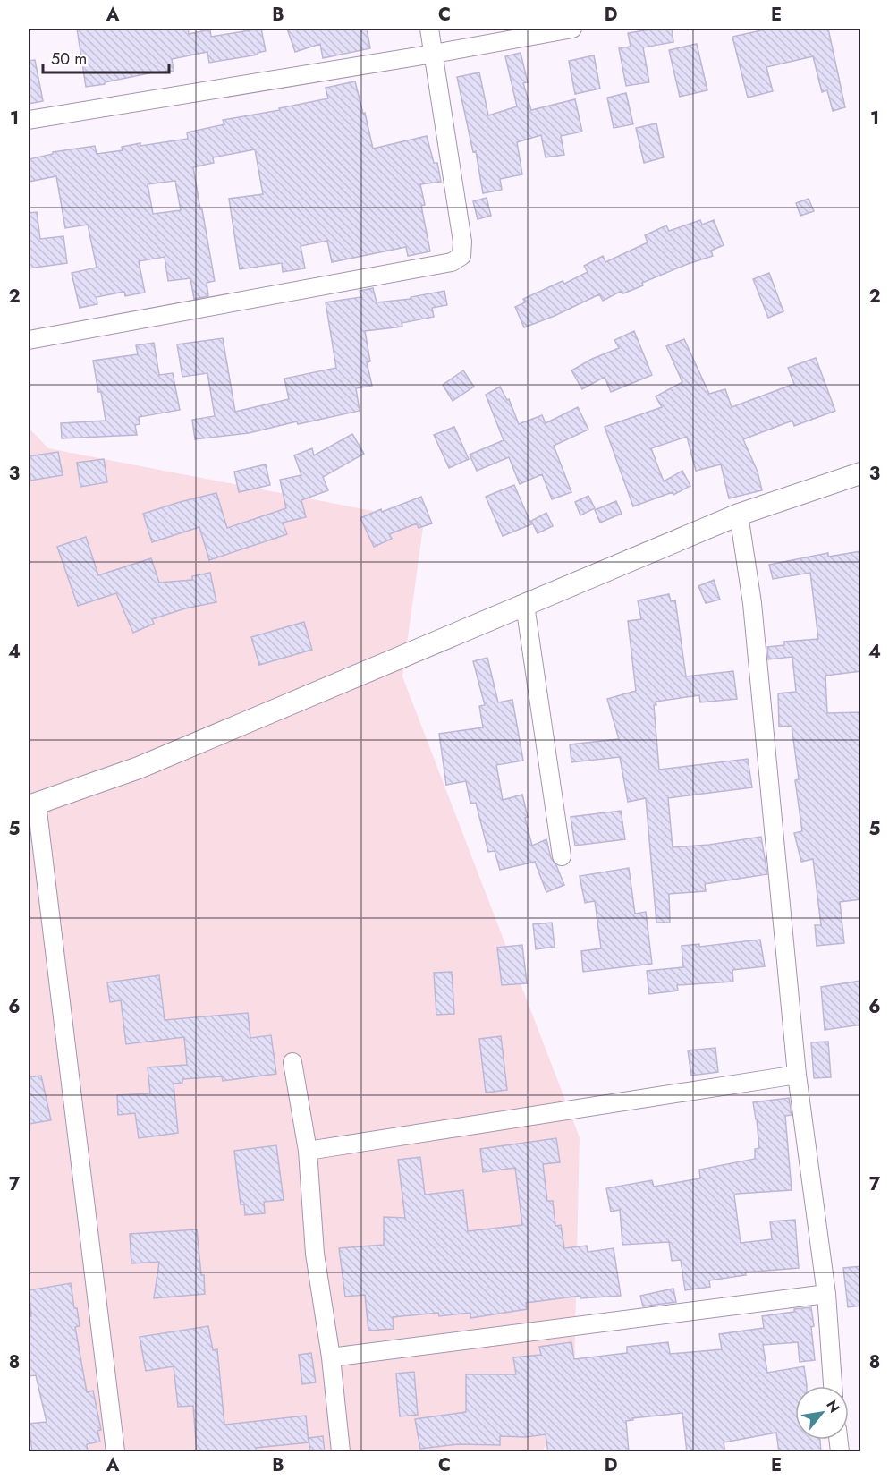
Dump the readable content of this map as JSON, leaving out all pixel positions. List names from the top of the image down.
{
  "scale_bar": "50 m",
  "north": "top right",
  "grid": {
    "columns": [
      "A",
      "B",
      "C",
      "D",
      "E"
    ],
    "rows": [
      "1",
      "2",
      "3",
      "4",
      "5",
      "6",
      "7",
      "8"
    ]
  }
}
